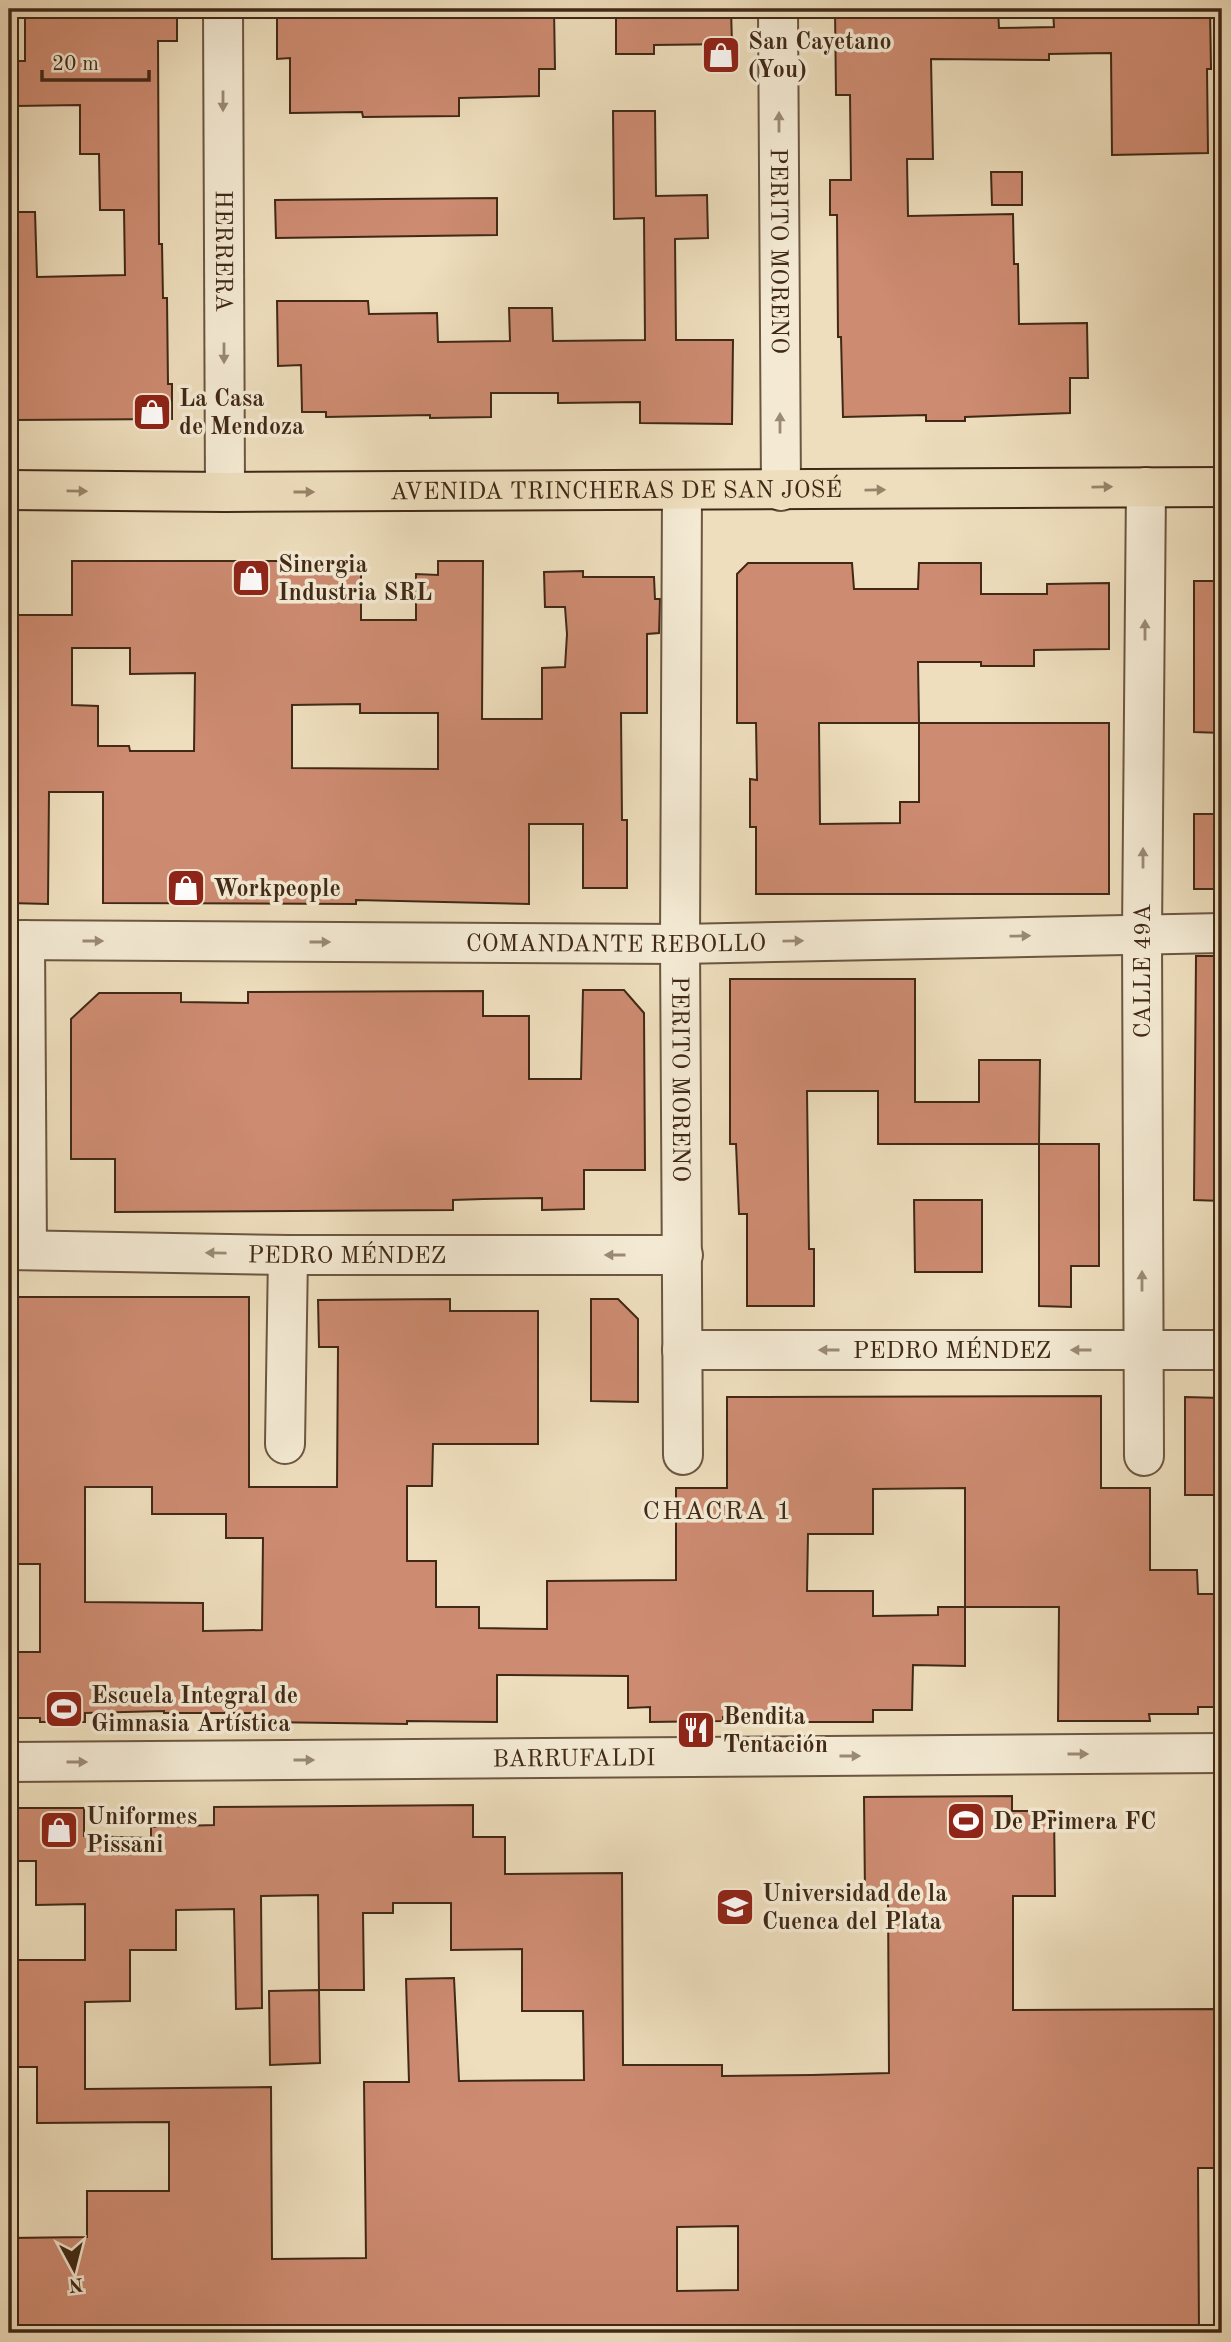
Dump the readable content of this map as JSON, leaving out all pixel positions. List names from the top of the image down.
{
  "streets": {
    "main road": ["AVENIDA TRINCHERAS DE SAN JOSÉ"],
    "street": [
      "PERITO MORENO",
      "HERRERA",
      "COMANDANTE REBOLLO",
      "CALLE 49A",
      "PEDRO MÉNDEZ",
      "BARRUFALDI"
    ]
  },
  "crossings": [
    ["PERITO MORENO", "AVENIDA TRINCHERAS DE SAN JOSÉ"],
    ["PERITO MORENO", "COMANDANTE REBOLLO"],
    ["PERITO MORENO", "PEDRO MÉNDEZ"],
    ["HERRERA", "AVENIDA TRINCHERAS DE SAN JOSÉ"],
    ["AVENIDA TRINCHERAS DE SAN JOSÉ", "CALLE 49A"],
    ["COMANDANTE REBOLLO", "CALLE 49A"],
    ["CALLE 49A", "PEDRO MÉNDEZ"]
  ],
  "one_way": [
    "HERRERA",
    "AVENIDA TRINCHERAS DE SAN JOSÉ",
    "COMANDANTE REBOLLO",
    "CALLE 49A",
    "PEDRO MÉNDEZ",
    "BARRUFALDI"
  ],
  "districts": ["CHACRA 1"],
  "places": {
    "shop": [
      "San Cayetano (You)",
      "La Casa de Mendoza",
      "Sinergia Industria SRL",
      "Workpeople",
      "Uniformes Pissani"
    ],
    "sports": ["Escuela Integral de Gimnasia Artística", "De Primera FC"],
    "restaurant": ["Bendita Tentación"],
    "school or university": ["Universidad de la Cuenca del Plata"]
  },
  "scale_bar": "20 m",
  "north": "bottom"
}
